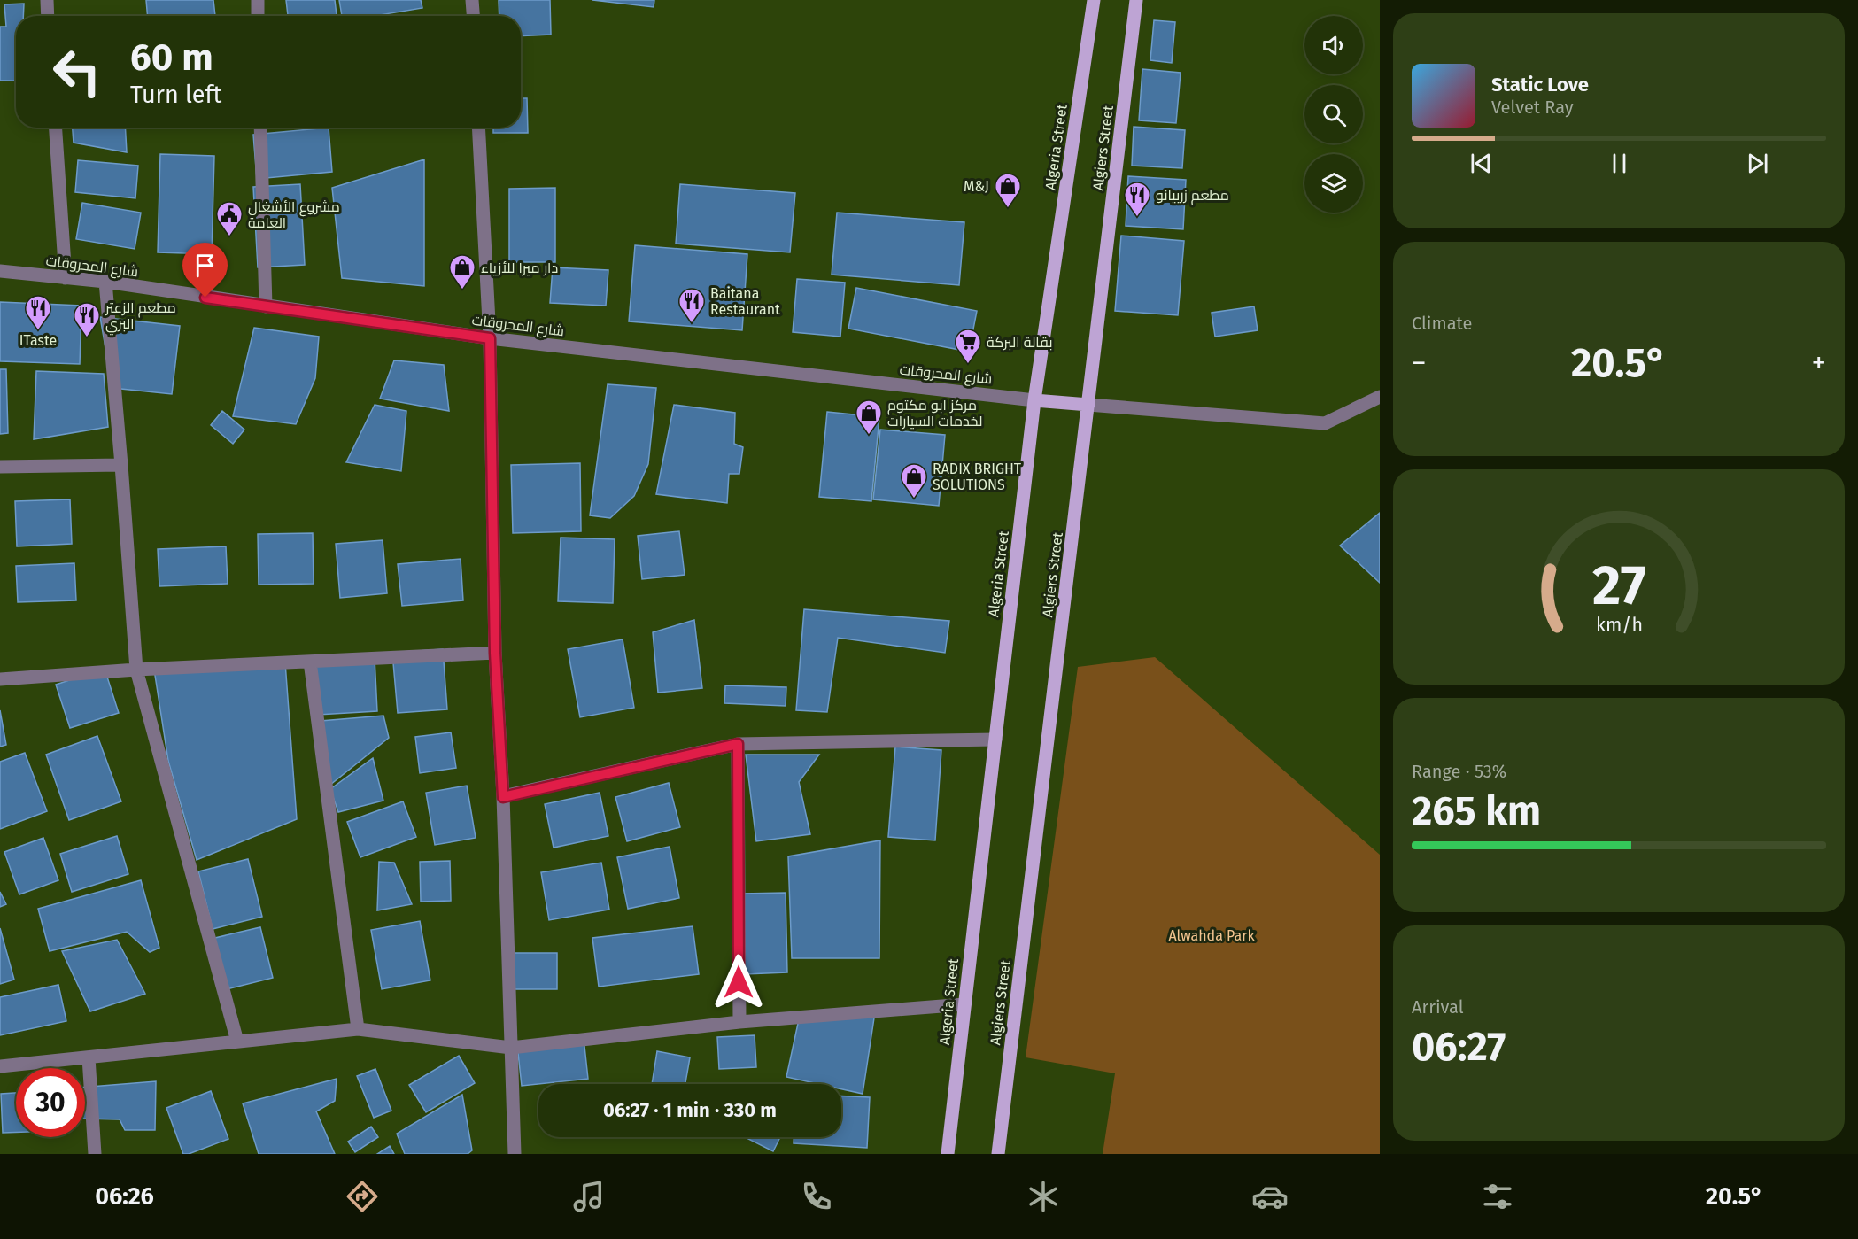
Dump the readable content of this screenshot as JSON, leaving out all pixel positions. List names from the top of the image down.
{
  "streets": {
    "main road": ["Algeria Street", "Algiers Street"],
    "street": ["شارع المحروقات"]
  },
  "crossings": [
    ["Algeria Street", "شارع المحروقات"]
  ],
  "parks": ["Alwahda Park"],
  "places": {
    "shop": [
      "M&J",
      "دار ميرا للأزياء",
      "مركز ابو مكتوم لخدمات السيارات",
      "RADIX BRIGHT SOLUTIONS"
    ],
    "restaurant": [
      "مطعم زربيانو",
      "Baitana Restaurant",
      "ITaste",
      "مطعم الزعتر البري"
    ],
    "public building": ["مشروع الأشغال العامة"],
    "supermarket": ["بقالة البركة"]
  },
  "page": {
    "turn": ["60 m", "Turn left"],
    "song": ["Static Love", "Velvet Ray"],
    "tile": [
      "Climate",
      ["Range · 53%", "265 km"],
      ["Arrival", "06:27"]
    ],
    "heat": ["−", "20.5°", "+"],
    "limit": "30",
    "trip": "06:27 · 1 min · 330 m",
    "tabs": ["06:26", "20.5°"],
    "gauge": ["27", "km/h"]
  }
}
